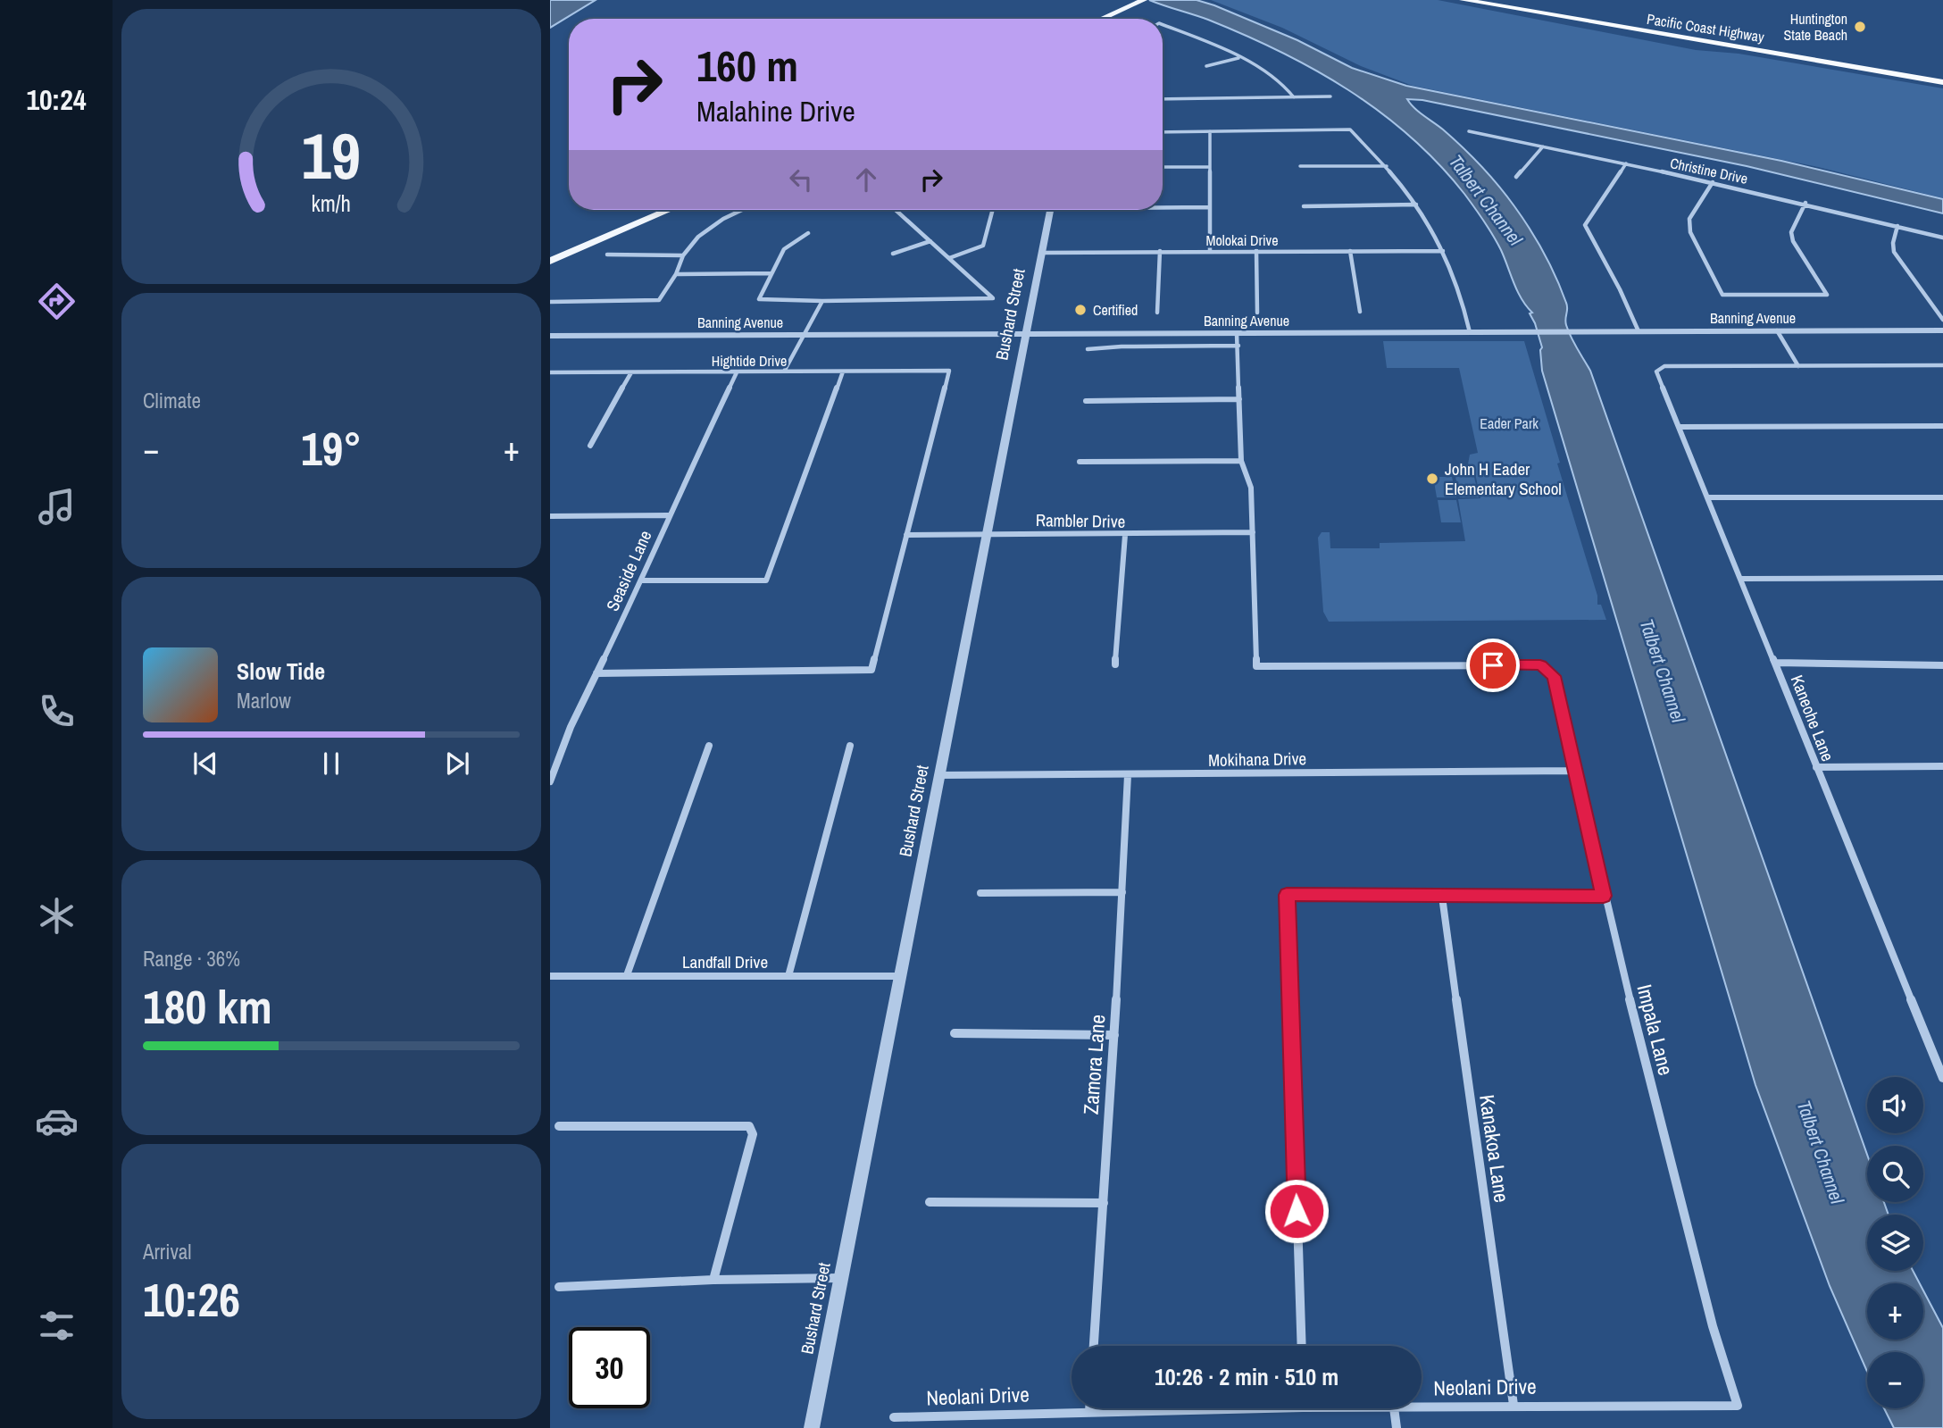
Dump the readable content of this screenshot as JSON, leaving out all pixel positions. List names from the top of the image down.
{
  "streets": {
    "highway": ["Pacific Coast Highway"],
    "street": [
      "Christine Drive",
      "Molokai Drive",
      "Bushard Street",
      "Banning Avenue",
      "Hightide Drive",
      "Rambler Drive",
      "Seaside Lane",
      "Kaneohe Lane",
      "Mokihana Drive",
      "Landfall Drive",
      "Impala Lane",
      "Zamora Lane",
      "Kanakoa Lane",
      "Neolani Drive"
    ]
  },
  "crossings": [
    ["Molokai Drive", "Bushard Street"],
    ["Bushard Street", "Banning Avenue"],
    ["Bushard Street", "Rambler Drive"],
    ["Bushard Street", "Mokihana Drive"],
    ["Bushard Street", "Landfall Drive"],
    ["Hightide Drive", "Rambler Drive"],
    ["Hightide Drive", "Seaside Lane"],
    ["Rambler Drive", "Impala Lane"],
    ["Mokihana Drive", "Impala Lane"],
    ["Mokihana Drive", "Zamora Lane"],
    ["Impala Lane", "Neolani Drive"],
    ["Kanakoa Lane", "Neolani Drive"]
  ],
  "water": ["Talbert Channel"],
  "parks": ["Eader Park"],
  "places": ["Huntington State Beach", "Certified", "John H Eader Elementary School"],
  "page": {
    "tabs": "10:24",
    "turn": ["160 m", "Malahine Drive"],
    "tile": [
      "Climate",
      ["Range · 36%", "180 km"],
      ["Arrival", "10:26"]
    ],
    "heat": ["−", "19°", "+"],
    "song": ["Slow Tide", "Marlow"],
    "map_buttons": ["+", "−"],
    "limit": "30",
    "trip": "10:26 · 2 min · 510 m",
    "gauge": ["19", "km/h"]
  }
}
